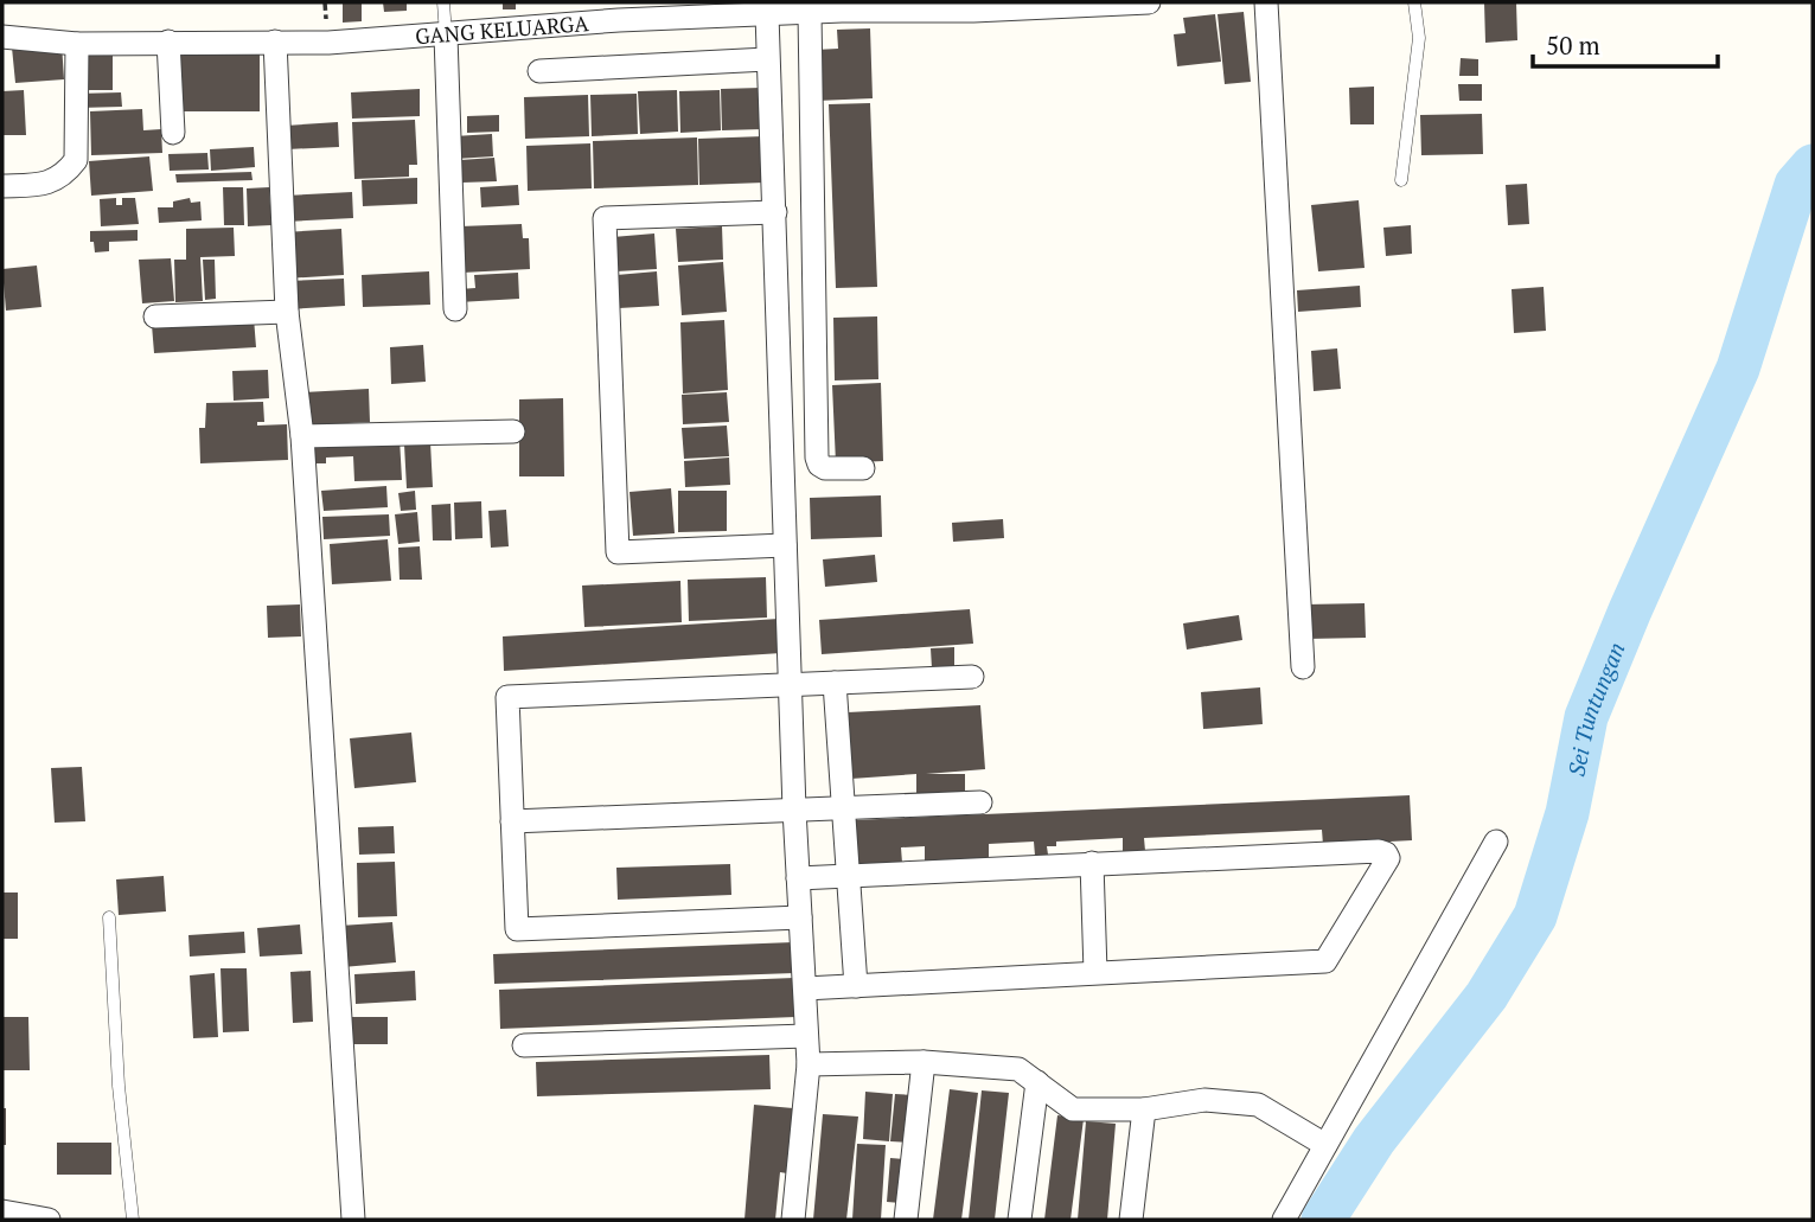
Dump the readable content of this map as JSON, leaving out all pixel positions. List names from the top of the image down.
{
  "streets": {
    "street": ["GANG KELUARGA"]
  },
  "water": ["Sei Tuntungan"],
  "scale_bar": "50 m"
}
